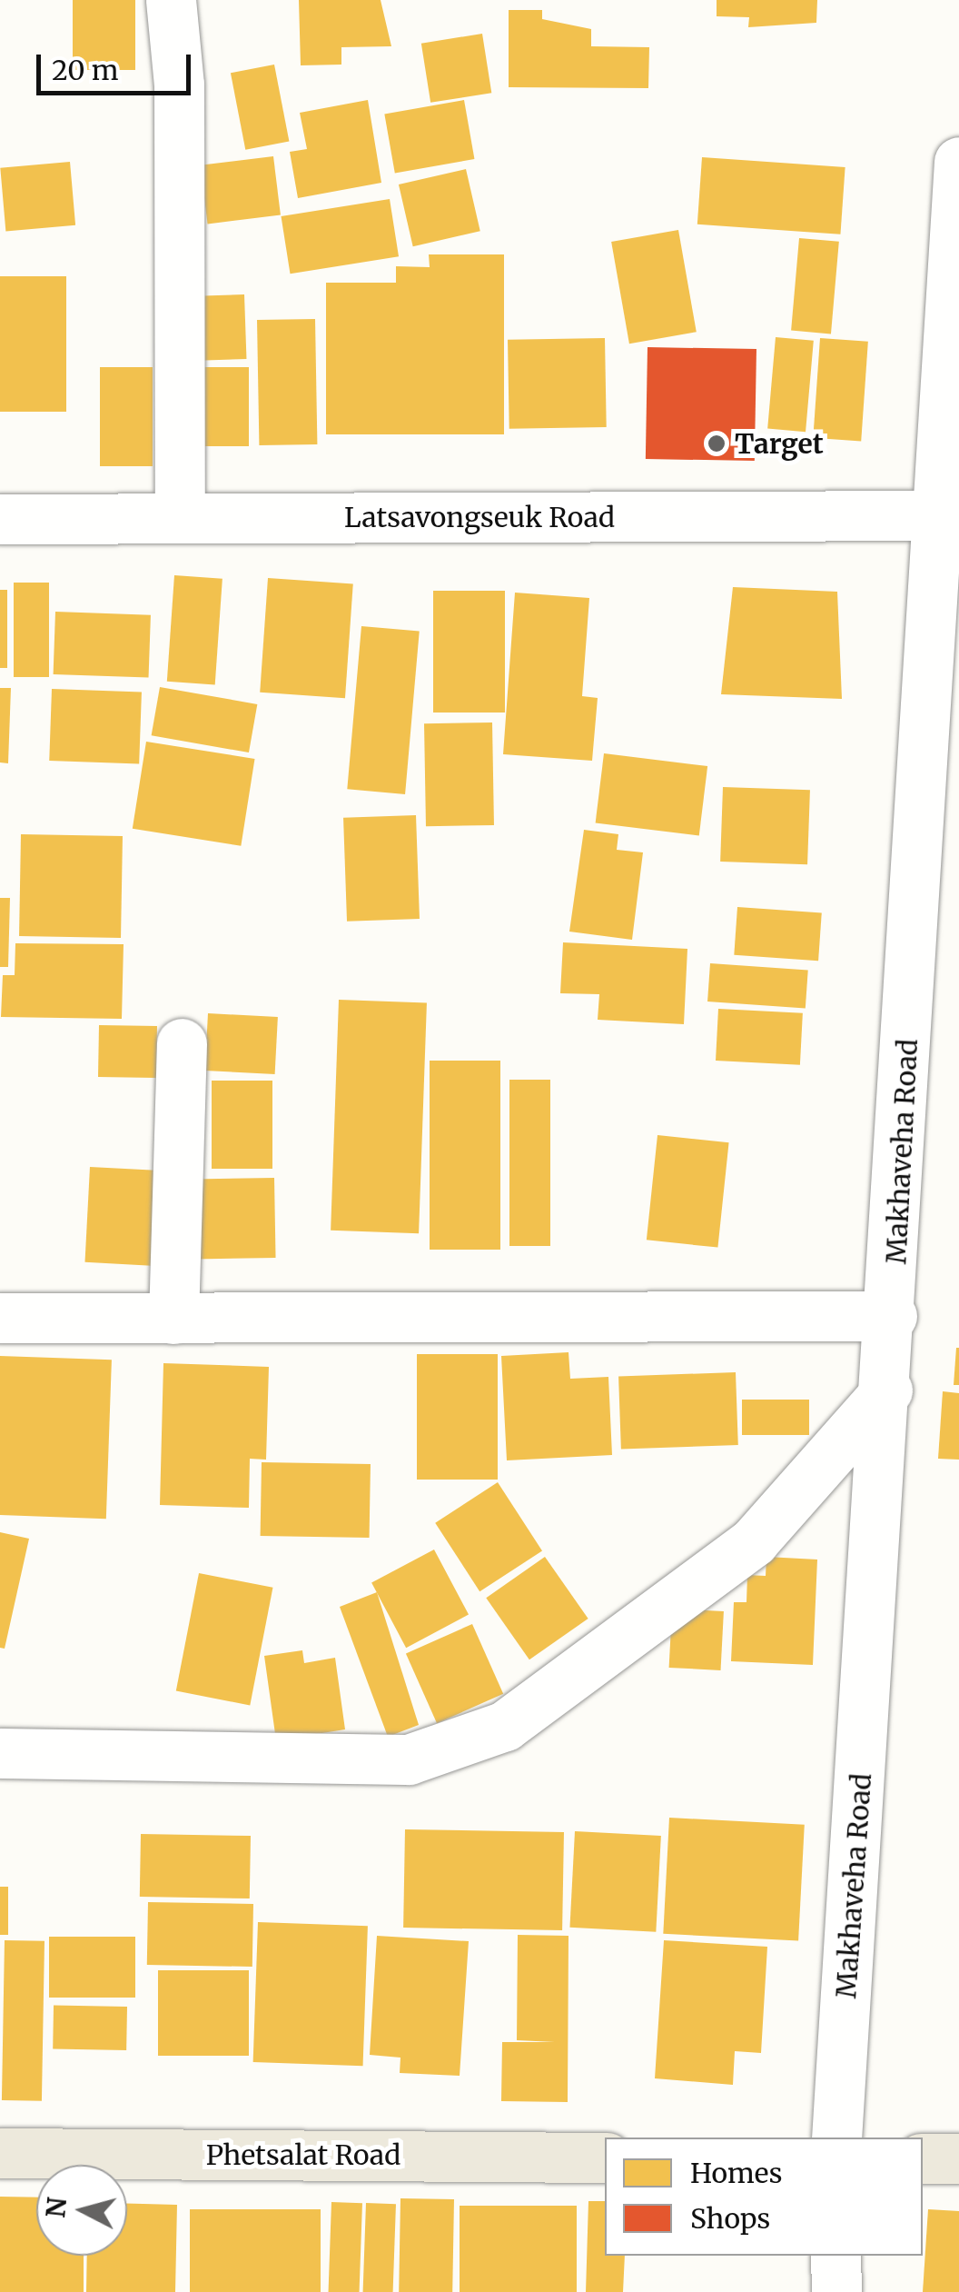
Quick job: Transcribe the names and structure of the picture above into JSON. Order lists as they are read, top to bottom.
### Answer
{
  "streets": {
    "main road": ["Phetsalat Road"],
    "street": ["Latsavongseuk Road", "Makhaveha Road"]
  },
  "crossings": [
    ["Latsavongseuk Road", "Makhaveha Road"]
  ],
  "places": ["Target"],
  "legend": ["Homes", "Shops"],
  "scale_bar": "20 m",
  "north": "left"
}
